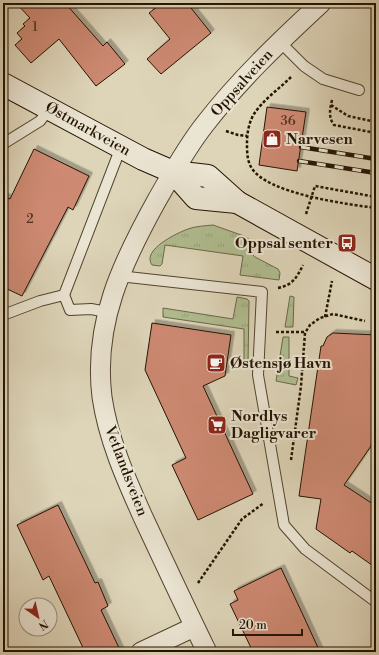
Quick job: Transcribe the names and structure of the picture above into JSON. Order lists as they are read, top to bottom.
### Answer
{
  "streets": {
    "street": ["Oppsalveien", "Østmarkveien", "Vetlandsveien"]
  },
  "crossings": [
    ["Oppsalveien", "Østmarkveien"],
    ["Oppsalveien", "Vetlandsveien"],
    ["Østmarkveien", "Vetlandsveien"]
  ],
  "places": {
    "shop": ["Narvesen"],
    "bus stop": ["Oppsal senter"],
    "cafe": ["Østensjø Havn"],
    "supermarket": ["Nordlys Dagligvarer"]
  },
  "house_numbers": ["1", "36", "2"],
  "scale_bar": "20 m",
  "north": "bottom right"
}
